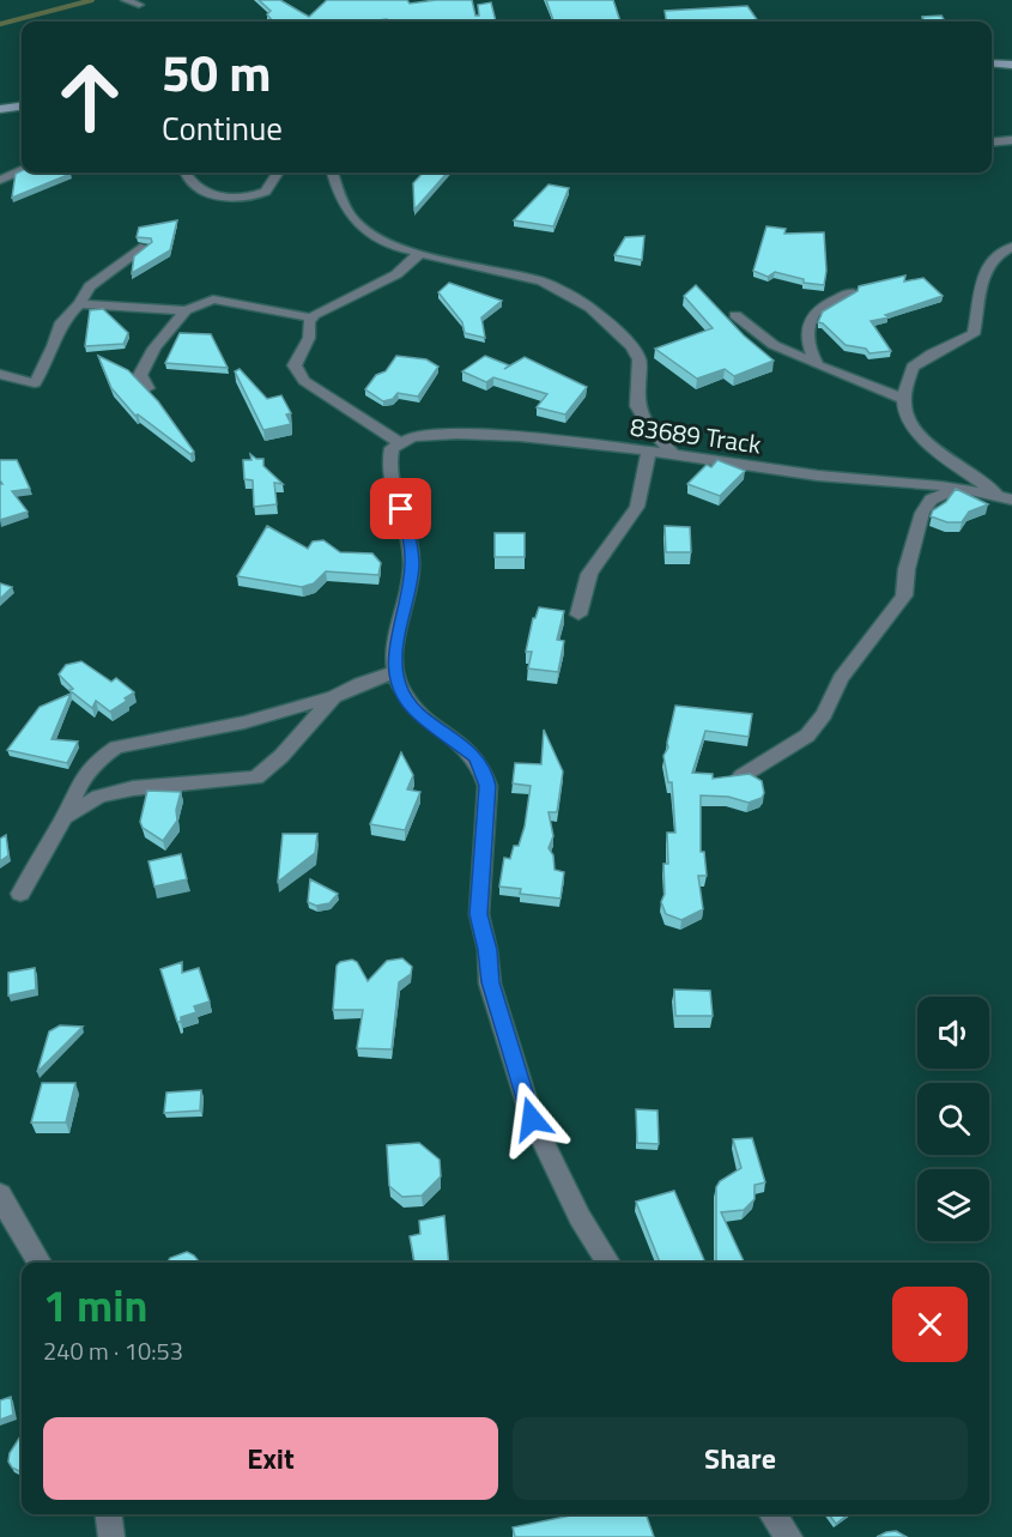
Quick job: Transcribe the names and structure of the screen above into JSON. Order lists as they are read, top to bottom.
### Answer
{
  "streets": {
    "street": ["83689 Track"]
  },
  "page": {
    "turn": ["50 m", "Continue"],
    "heading": ["1 min", "240 m · 10:53"],
    "buttons": ["Exit", "Share"]
  }
}
